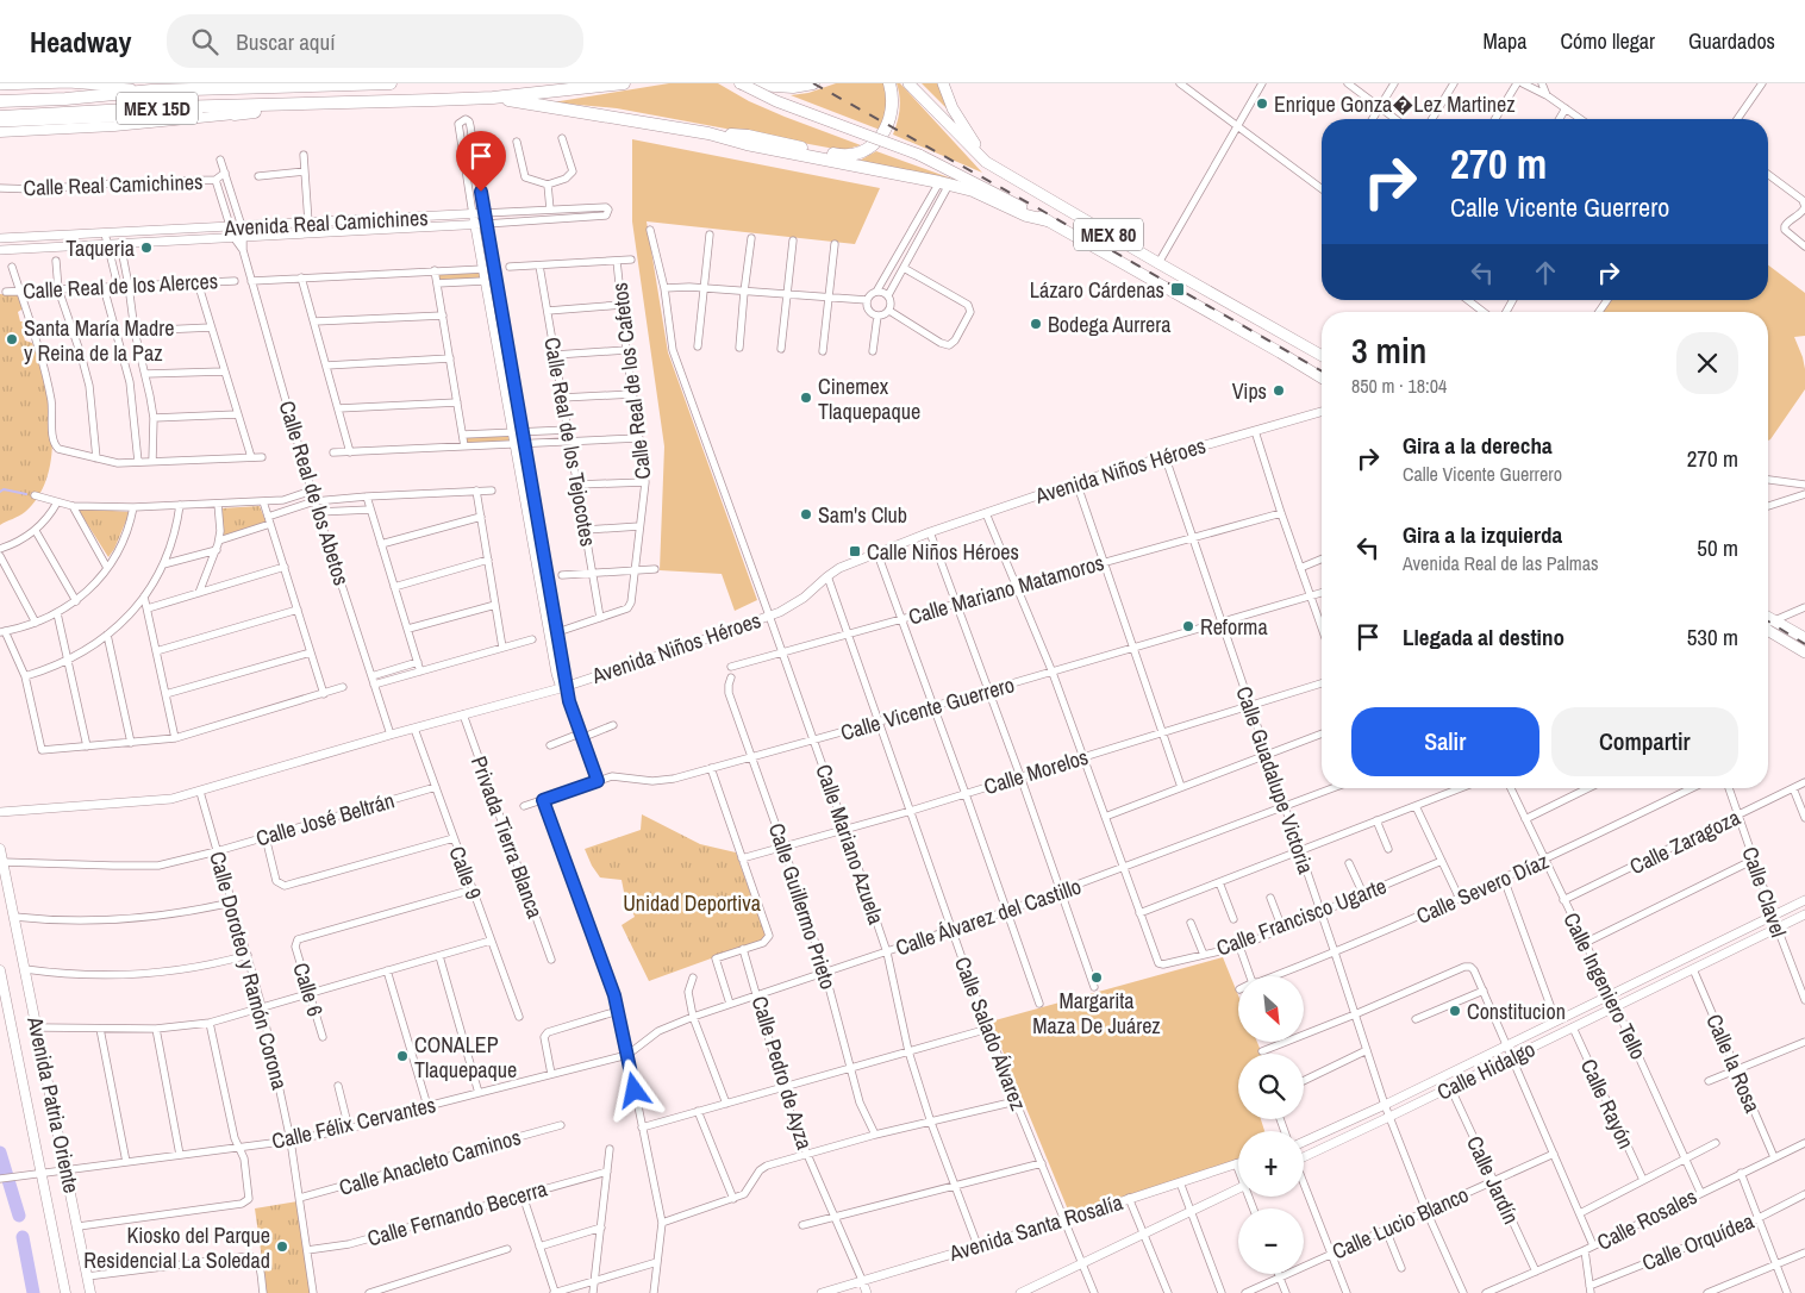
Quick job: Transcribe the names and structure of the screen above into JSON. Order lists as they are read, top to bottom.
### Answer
{
  "streets": {
    "highway": ["MEX 15D"],
    "main road": ["MEX 80", "Avenida Patria Oriente"],
    "street": [
      "Calle Real Camichines",
      "Avenida Real Camichines",
      "Calle Real de los Alerces",
      "Calle Real de los Cafetos",
      "Calle Real de los Tejocotes",
      "Avenida Niños Héroes",
      "Calle Real de los Abetos",
      "Calle Mariano Matamoros",
      "Calle Vicente Guerrero",
      "Calle Morelos",
      "Calle Guadalupe Victoria",
      "Calle José Beltrán",
      "Privada Tierra Blanca",
      "Calle Zaragoza",
      "Calle Mariano Azuela",
      "Calle 9",
      "Calle Severo Díaz",
      "Calle Clavel",
      "Calle Guillermo Prieto",
      "Calle Álvarez del Castillo",
      "Calle Francisco Ugarte",
      "Calle Doroteo y Ramón Corona",
      "Calle Ingeniero Tello",
      "Calle 6",
      "Calle Salado Álvarez",
      "Calle la Rosa",
      "Calle Hidalgo",
      "Calle Pedro de Ayza",
      "Calle Rayón",
      "Calle Félix Cervantes",
      "Calle Anacleto Caminos",
      "Calle Jardín",
      "Calle Fernando Becerra",
      "Calle Rosales",
      "Calle Lucio Blanco",
      "Avenida Santa Rosalía",
      "Calle Orquídea"
    ]
  },
  "crossings": [
    ["Calle Real Camichines", "Calle Real de los Abetos"],
    ["Avenida Real Camichines", "Calle Real de los Abetos"],
    ["Calle Real de los Cafetos", "Calle Real de los Tejocotes"],
    ["Avenida Niños Héroes", "Calle Real de los Abetos"],
    ["Avenida Niños Héroes", "Calle Guadalupe Victoria"],
    ["Avenida Niños Héroes", "Privada Tierra Blanca"],
    ["Avenida Niños Héroes", "Calle Mariano Azuela"],
    ["Avenida Niños Héroes", "Calle 9"],
    ["Avenida Niños Héroes", "Calle Doroteo y Ramón Corona"],
    ["Avenida Niños Héroes", "Calle Salado Álvarez"],
    ["Calle Mariano Matamoros", "Calle Guadalupe Victoria"],
    ["Calle Mariano Matamoros", "Calle Mariano Azuela"],
    ["Calle Mariano Matamoros", "Calle Salado Álvarez"],
    ["Calle Vicente Guerrero", "Calle Guadalupe Victoria"],
    ["Calle Vicente Guerrero", "Calle Mariano Azuela"],
    ["Calle Vicente Guerrero", "Calle Guillermo Prieto"],
    ["Calle Vicente Guerrero", "Calle Salado Álvarez"],
    ["Calle Morelos", "Calle Guadalupe Victoria"],
    ["Calle Morelos", "Calle Mariano Azuela"],
    ["Calle Morelos", "Calle Guillermo Prieto"],
    ["Calle Morelos", "Calle Salado Álvarez"],
    ["Calle Guadalupe Victoria", "Calle Severo Díaz"],
    ["Calle Guadalupe Victoria", "Calle Álvarez del Castillo"],
    ["Calle Guadalupe Victoria", "Calle Francisco Ugarte"],
    ["Calle Guadalupe Victoria", "Calle Hidalgo"],
    ["Calle Guadalupe Victoria", "Calle Lucio Blanco"],
    ["Calle José Beltrán", "Calle 9"],
    ["Calle José Beltrán", "Calle Doroteo y Ramón Corona"],
    ["Calle José Beltrán", "Avenida Patria Oriente"],
    ["Calle Zaragoza", "Calle Clavel"],
    ["Calle Zaragoza", "Calle Ingeniero Tello"],
    ["Calle Mariano Azuela", "Calle Álvarez del Castillo"],
    ["Calle Mariano Azuela", "Avenida Santa Rosalía"],
    ["Calle 9", "Calle 6"],
    ["Calle Severo Díaz", "Calle Ingeniero Tello"],
    ["Calle Clavel", "Calle Hidalgo"],
    ["Calle Guillermo Prieto", "Calle Álvarez del Castillo"],
    ["Calle Álvarez del Castillo", "Calle Salado Álvarez"],
    ["Calle Álvarez del Castillo", "Calle Pedro de Ayza"],
    ["Calle Álvarez del Castillo", "Calle Félix Cervantes"],
    ["Calle Doroteo y Ramón Corona", "Calle Félix Cervantes"],
    ["Calle Doroteo y Ramón Corona", "Calle Anacleto Caminos"],
    ["Calle Doroteo y Ramón Corona", "Calle Fernando Becerra"],
    ["Calle Ingeniero Tello", "Calle Hidalgo"],
    ["Calle Ingeniero Tello", "Calle Rosales"],
    ["Calle Salado Álvarez", "Avenida Santa Rosalía"],
    ["Calle la Rosa", "Calle Hidalgo"],
    ["Calle la Rosa", "Calle Rosales"],
    ["Calle Hidalgo", "Calle Rayón"],
    ["Calle Hidalgo", "Calle Jardín"],
    ["Calle Pedro de Ayza", "Avenida Santa Rosalía"],
    ["Avenida Patria Oriente", "Calle Félix Cervantes"],
    ["Calle Jardín", "Calle Rosales"],
    ["Calle Jardín", "Calle Lucio Blanco"]
  ],
  "parks": ["Unidad Deportiva"],
  "places": {
    "other": [
      "Enrique Gonza�Lez Martinez",
      "Taqueria",
      "Bodega Aurrera",
      "Santa María Madre y Reina de la Paz",
      "Vips",
      "Cinemex Tlaquepaque",
      "Sam's Club",
      "Reforma",
      "Margarita Maza De Juárez",
      "Constitucion",
      "CONALEP Tlaquepaque",
      "Kiosko del Parque Residencial La Soledad"
    ],
    "transit": ["Lázaro Cárdenas", "Calle Niños Héroes"]
  },
  "north": "bottom right",
  "page": {
    "header": "Headway",
    "search": "Buscar aquí",
    "nav": ["Mapa", "Cómo llegar", "Guardados"],
    "turn": ["270 m", "Calle Vicente Guerrero"],
    "heading": ["3 min", "850 m · 18:04"],
    "list": [
      {
        "name": "Gira a la derecha",
        "note": "Calle Vicente Guerrero",
        "value": "270 m"
      },
      {
        "name": "Gira a la izquierda",
        "note": "Avenida Real de las Palmas",
        "value": "50 m"
      },
      {
        "name": "Llegada al destino",
        "value": "530 m"
      }
    ],
    "buttons": ["Salir", "Compartir"],
    "map_buttons": ["+", "−"]
  }
}
